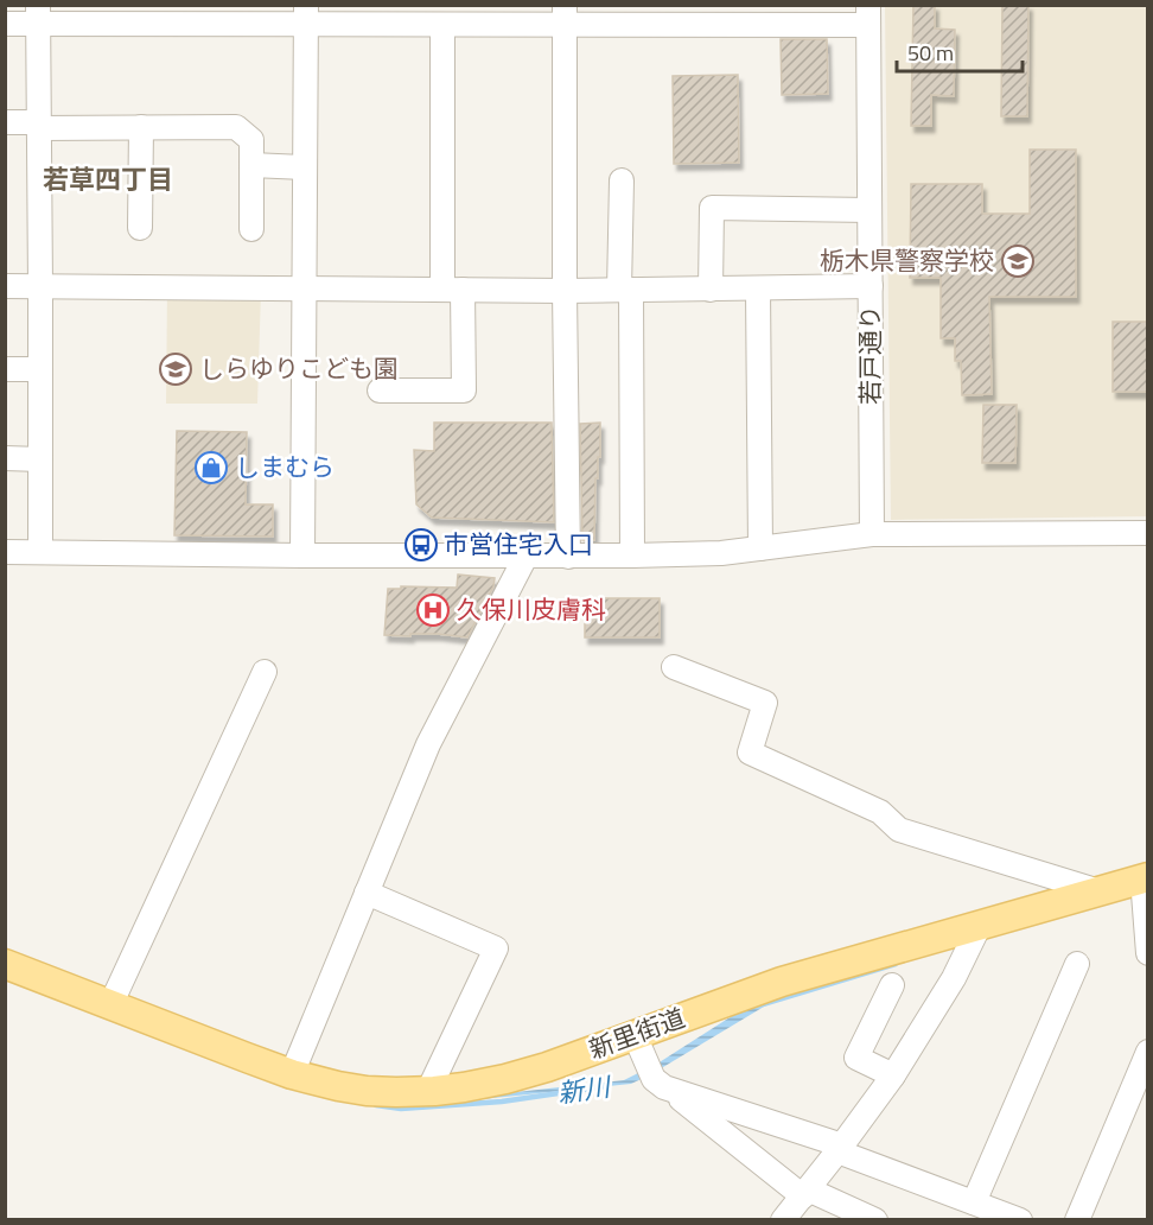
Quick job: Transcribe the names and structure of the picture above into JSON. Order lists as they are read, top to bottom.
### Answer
{
  "streets": {
    "main road": ["新里街道"],
    "street": ["若戸通り"]
  },
  "districts": ["若草四丁目"],
  "water": ["新川"],
  "places": {
    "school or university": ["栃木県警察学校", "しらゆりこども園"],
    "shop": ["しまむら"],
    "bus stop": ["市営住宅入口"],
    "hospital": ["久保川皮膚科"]
  },
  "scale_bar": "50 m"
}
